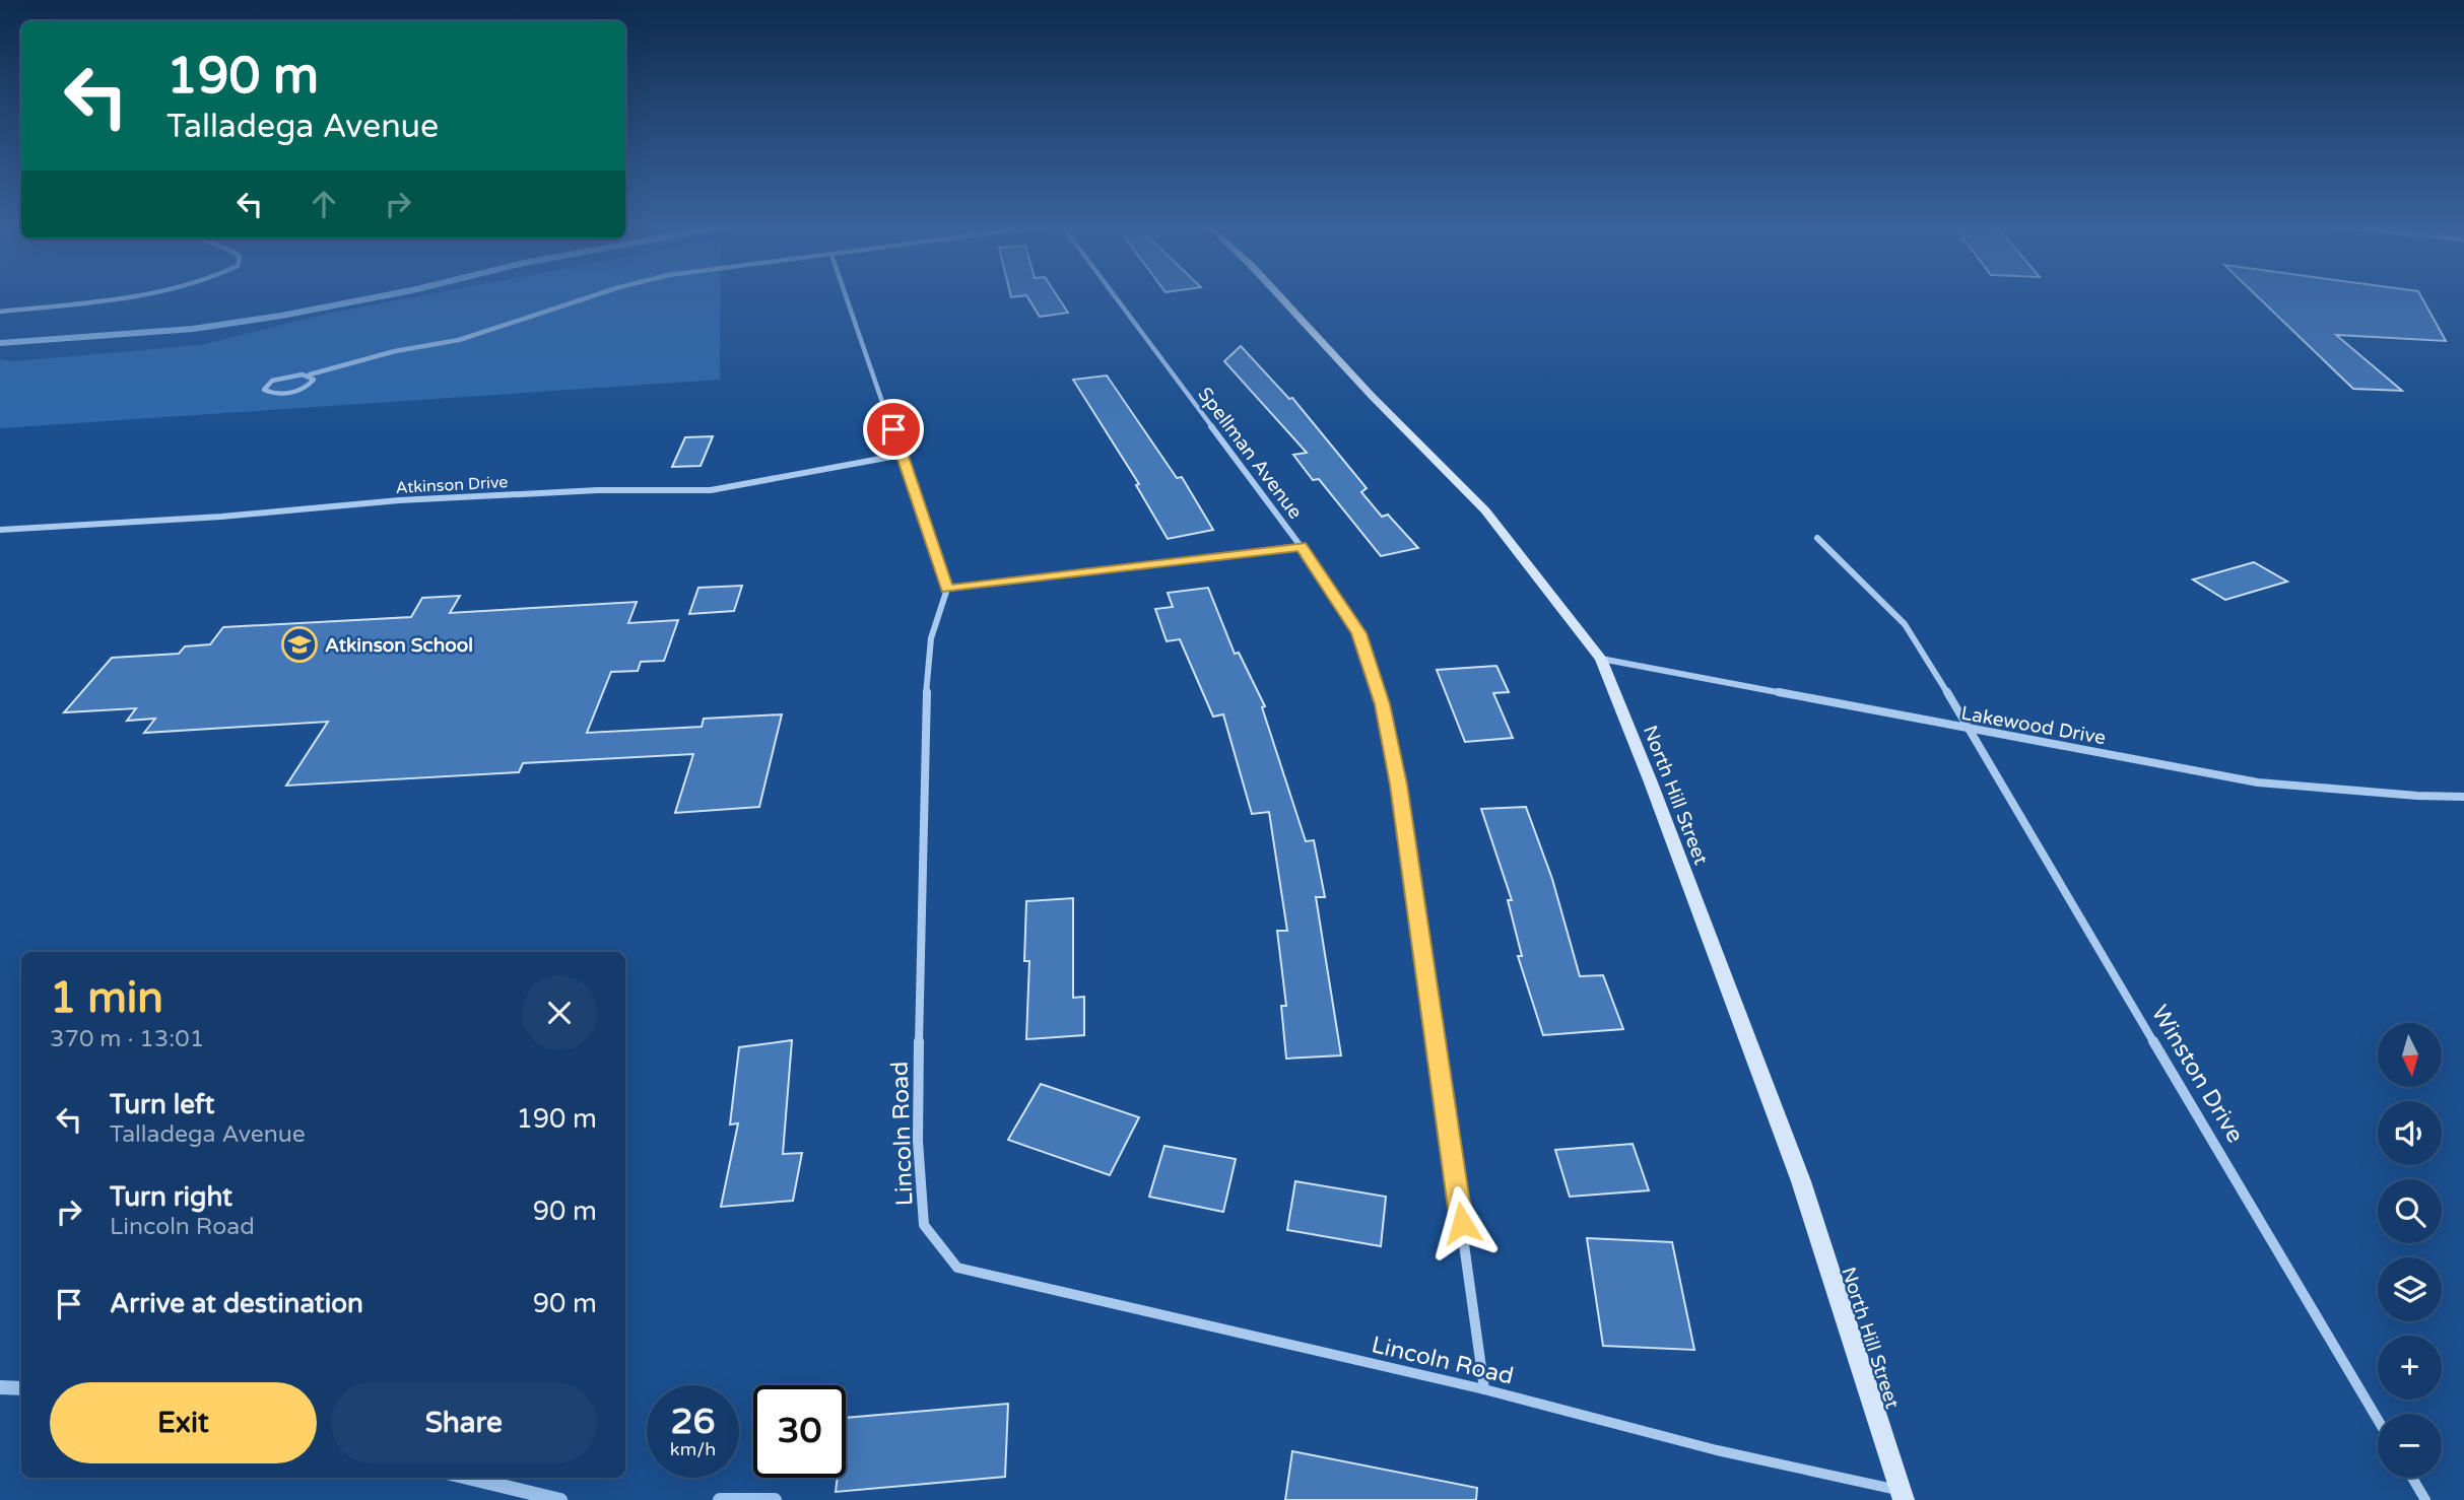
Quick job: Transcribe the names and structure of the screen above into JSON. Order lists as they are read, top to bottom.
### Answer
{
  "streets": {
    "street": [
      "Spellman Avenue",
      "Atkinson Drive",
      "Lakewood Drive",
      "North Hill Street",
      "Winston Drive",
      "Lincoln Road"
    ]
  },
  "crossings": [
    ["Spellman Avenue", "Lincoln Road"],
    ["Lakewood Drive", "North Hill Street"],
    ["Lakewood Drive", "Winston Drive"],
    ["North Hill Street", "Lincoln Road"]
  ],
  "places": {
    "school or university": ["Atkinson School"]
  },
  "north": "bottom",
  "page": {
    "turn": ["190 m", "Talladega Avenue"],
    "heading": ["1 min", "370 m · 13:01"],
    "map_buttons": ["+", "−"],
    "list": [
      {
        "name": "Turn left",
        "note": "Talladega Avenue",
        "value": "190 m"
      },
      {
        "name": "Turn right",
        "note": "Lincoln Road",
        "value": "90 m"
      },
      {
        "name": "Arrive at destination",
        "value": "90 m"
      }
    ],
    "buttons": ["Exit", "Share"],
    "speed": "26 km/h",
    "limit": "30"
  }
}
